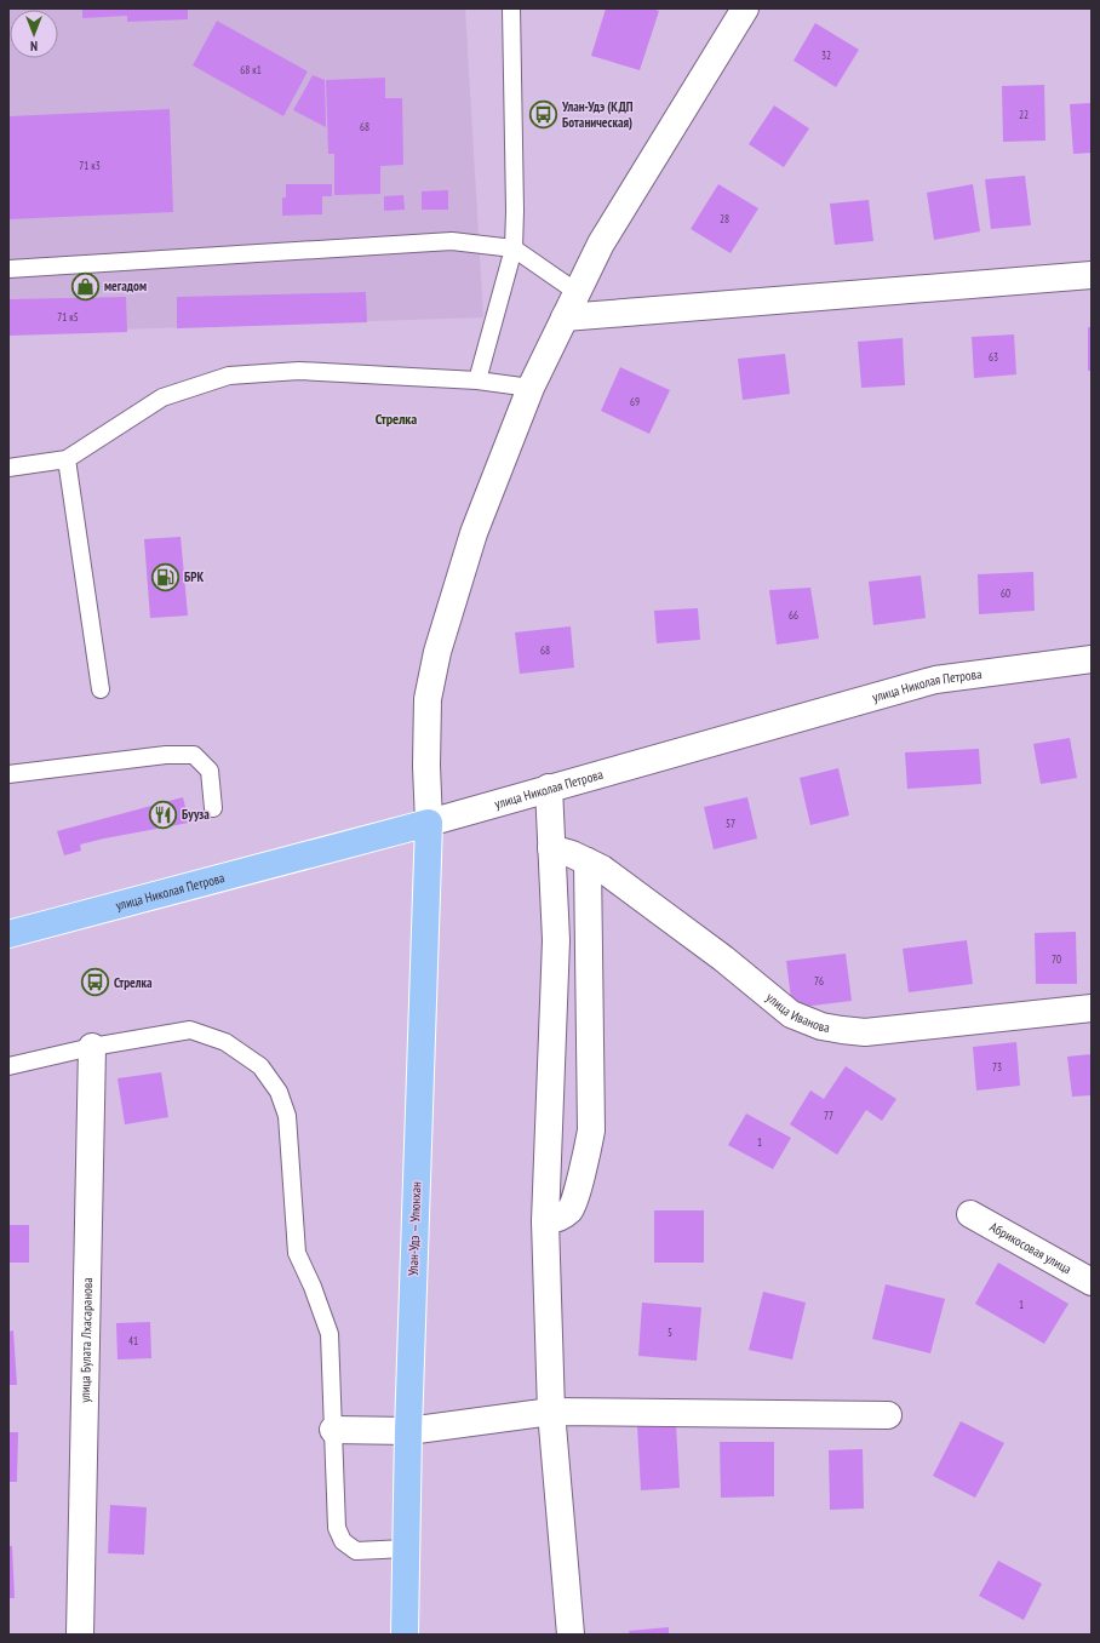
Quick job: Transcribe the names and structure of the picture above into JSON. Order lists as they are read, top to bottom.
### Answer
{
  "streets": {
    "main road": ["улица Николая Петрова", "Улан-Удэ — Улюнхан"],
    "street": ["улица Иванова", "Абрикосовая улица", "улица Булата Лхасаранова"]
  },
  "crossings": [
    ["улица Николая Петрова", "Улан-Удэ — Улюнхан"]
  ],
  "districts": ["Стрелка"],
  "places": {
    "bus stop": ["Улан-Удэ (КДП Ботаническая)", "Стрелка"],
    "shop": ["мегадом"],
    "fuel station": ["БРК"],
    "restaurant": ["Бууза"]
  },
  "house_numbers": [
    "32",
    "68 к1",
    "22",
    "68",
    "71 к3",
    "28",
    "71 к5",
    "63",
    "69",
    "60",
    "66",
    "68",
    "57",
    "70",
    "76",
    "73",
    "77",
    "1",
    "1",
    "5",
    "41"
  ],
  "north": "bottom"
}
